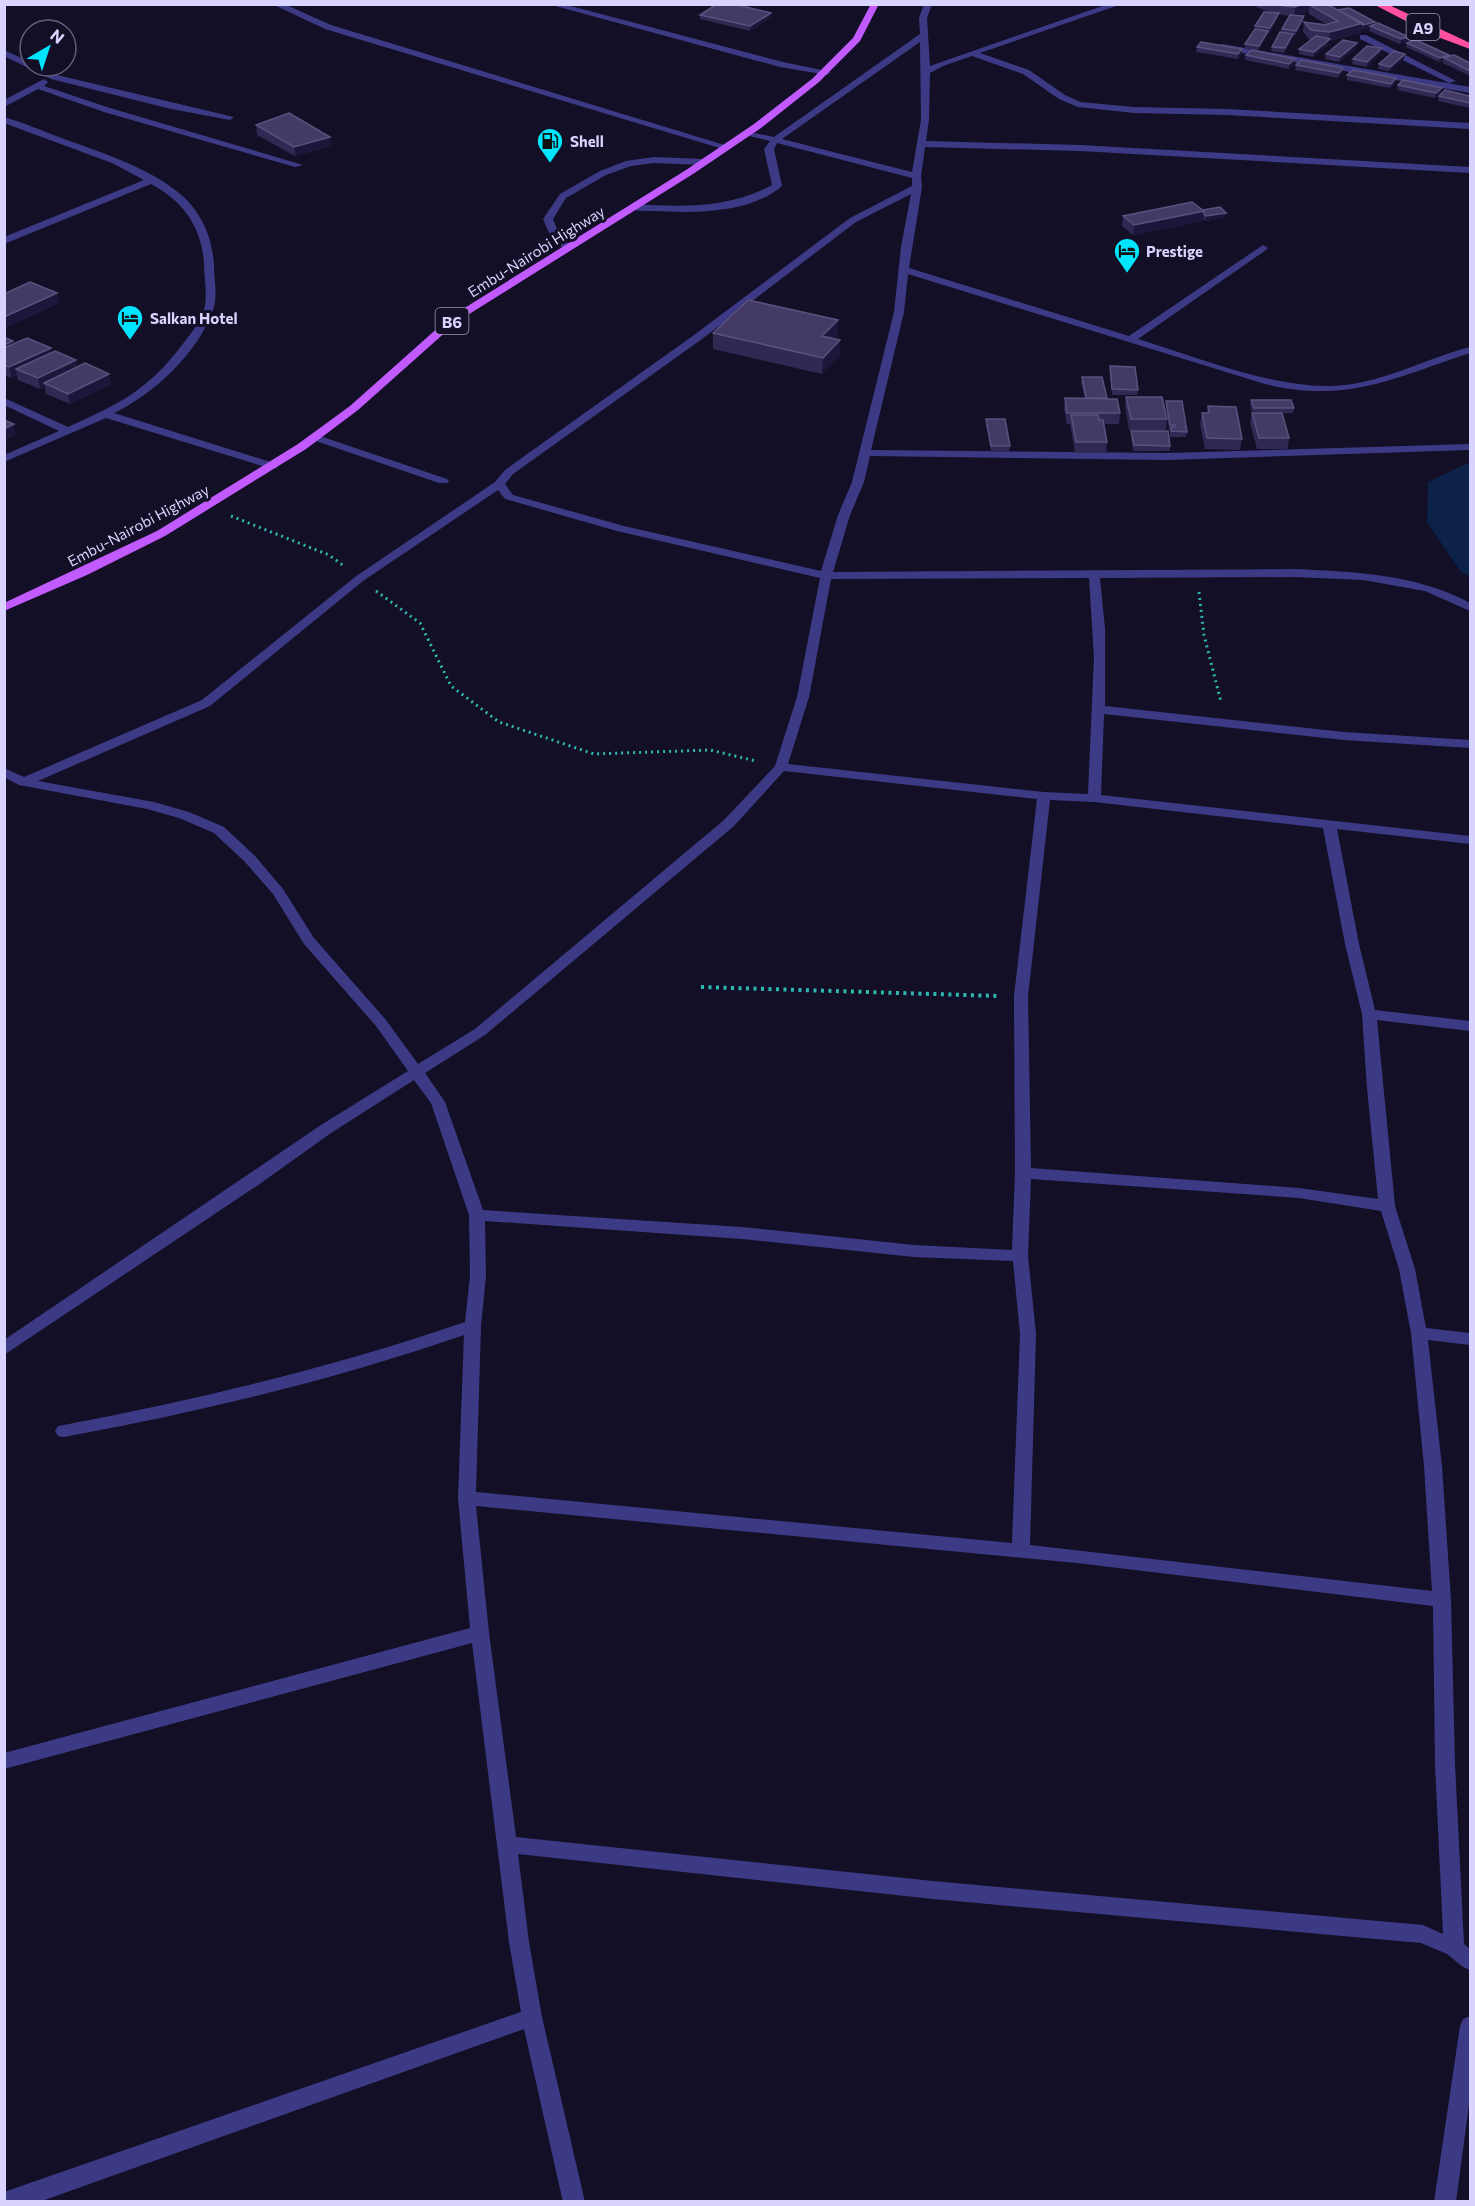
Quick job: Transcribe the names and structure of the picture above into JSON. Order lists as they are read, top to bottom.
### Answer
{
  "streets": {
    "highway": ["A9"],
    "main road": ["Embu-Nairobi Highway", "B6"]
  },
  "places": {
    "fuel station": ["Shell"],
    "hotel": ["Prestige", "Salkan Hotel"]
  },
  "north": "top right"
}
